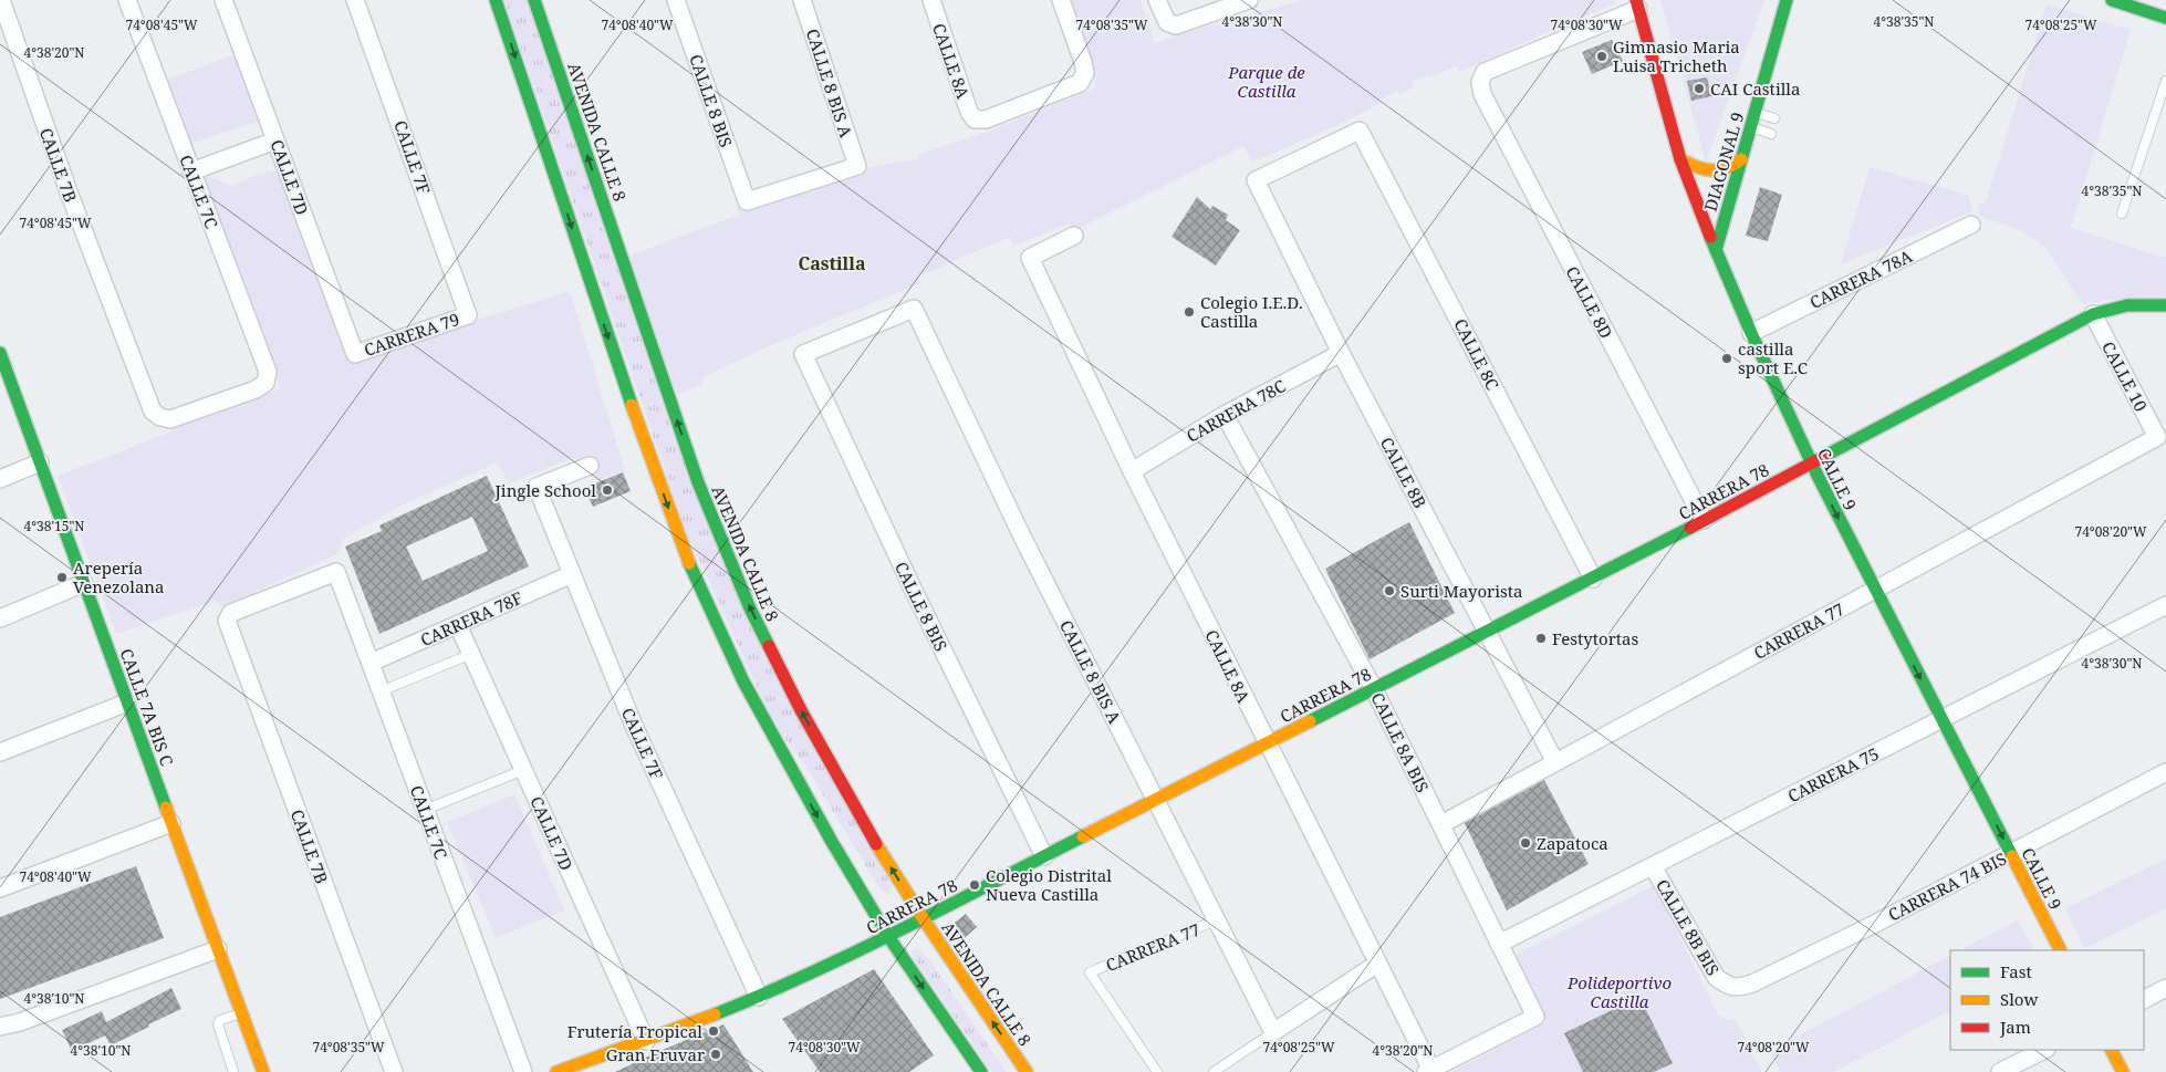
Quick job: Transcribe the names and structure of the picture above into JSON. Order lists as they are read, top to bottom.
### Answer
{
  "streets": {
    "street": [
      "CALLE 8A",
      "CALLE 8 BIS A",
      "CALLE 8 BIS",
      "AVENIDA CALLE 8",
      "CALLE 7F",
      "DIAGONAL 9",
      "CALLE 7B",
      "CALLE 7D",
      "CALLE 7C",
      "CARRERA 78A",
      "CALLE 8D",
      "CARRERA 79",
      "CALLE 8C",
      "CALLE 10",
      "CARRERA 78C",
      "CALLE 8B",
      "CALLE 9",
      "CARRERA 78",
      "CARRERA 78F",
      "CARRERA 77",
      "CALLE 7A BIS C",
      "CALLE 8A BIS",
      "CARRERA 75",
      "CARRERA 74 BIS",
      "CALLE 8B BIS"
    ]
  },
  "crossings": [
    ["CALLE 8A", "CARRERA 78C"],
    ["CALLE 8A", "CARRERA 78"],
    ["CALLE 8A", "CALLE 8A BIS"],
    ["CALLE 8 BIS A", "CALLE 8 BIS"],
    ["CALLE 8 BIS A", "CARRERA 78"],
    ["CALLE 8 BIS A", "CARRERA 77"],
    ["CALLE 8 BIS", "CARRERA 78"],
    ["AVENIDA CALLE 8", "CARRERA 78"],
    ["CALLE 7F", "CARRERA 79"],
    ["CALLE 7F", "CARRERA 78"],
    ["CALLE 7F", "CARRERA 78F"],
    ["DIAGONAL 9", "CALLE 9"],
    ["CALLE 7B", "CALLE 7C"],
    ["CALLE 7D", "CARRERA 79"],
    ["CALLE 7D", "CARRERA 78"],
    ["CALLE 7D", "CARRERA 78F"],
    ["CALLE 7C", "CARRERA 78F"],
    ["CARRERA 78A", "CALLE 9"],
    ["CALLE 8D", "CALLE 9"],
    ["CALLE 8D", "CARRERA 78"],
    ["CALLE 8C", "CALLE 8B"],
    ["CALLE 8C", "CARRERA 78"],
    ["CALLE 10", "CARRERA 78"],
    ["CALLE 10", "CARRERA 77"],
    ["CARRERA 78C", "CALLE 8B"],
    ["CARRERA 78C", "CALLE 8A BIS"],
    ["CALLE 8B", "CARRERA 78"],
    ["CALLE 8B", "CARRERA 77"],
    ["CALLE 9", "CARRERA 78"],
    ["CALLE 9", "CARRERA 77"],
    ["CALLE 9", "CARRERA 75"],
    ["CALLE 9", "CARRERA 74 BIS"],
    ["CARRERA 78", "CALLE 8A BIS"],
    ["CARRERA 77", "CALLE 8A BIS"],
    ["CALLE 8A BIS", "CARRERA 75"],
    ["CARRERA 75", "CALLE 8B BIS"],
    ["CARRERA 74 BIS", "CALLE 8B BIS"]
  ],
  "one_way": ["CALLE 9"],
  "districts": ["Castilla"],
  "parks": ["Parque de Castilla", "Polideportivo Castilla"],
  "places": [
    "Gimnasio Maria Luisa Tricheth",
    "CAI Castilla",
    "Colegio I.E.D. Castilla",
    "castilla sport E.C",
    "Jingle School",
    "Arepería Venezolana",
    "Surti Mayorista",
    "Festytortas",
    "Zapatoca",
    "Colegio Distrital Nueva Castilla",
    "Frutería Tropical",
    "Gran Fruvar"
  ],
  "legend": ["Fast", "Slow", "Jam"],
  "coordinates": [
    "4°38'35\"N",
    "4°38'30\"N",
    "74°08'45\"W",
    "74°08'40\"W",
    "74°08'35\"W",
    "74°08'30\"W",
    "74°08'25\"W",
    "4°38'20\"N",
    "4°38'15\"N",
    "74°08'20\"W",
    "4°38'10\"N"
  ]
}
